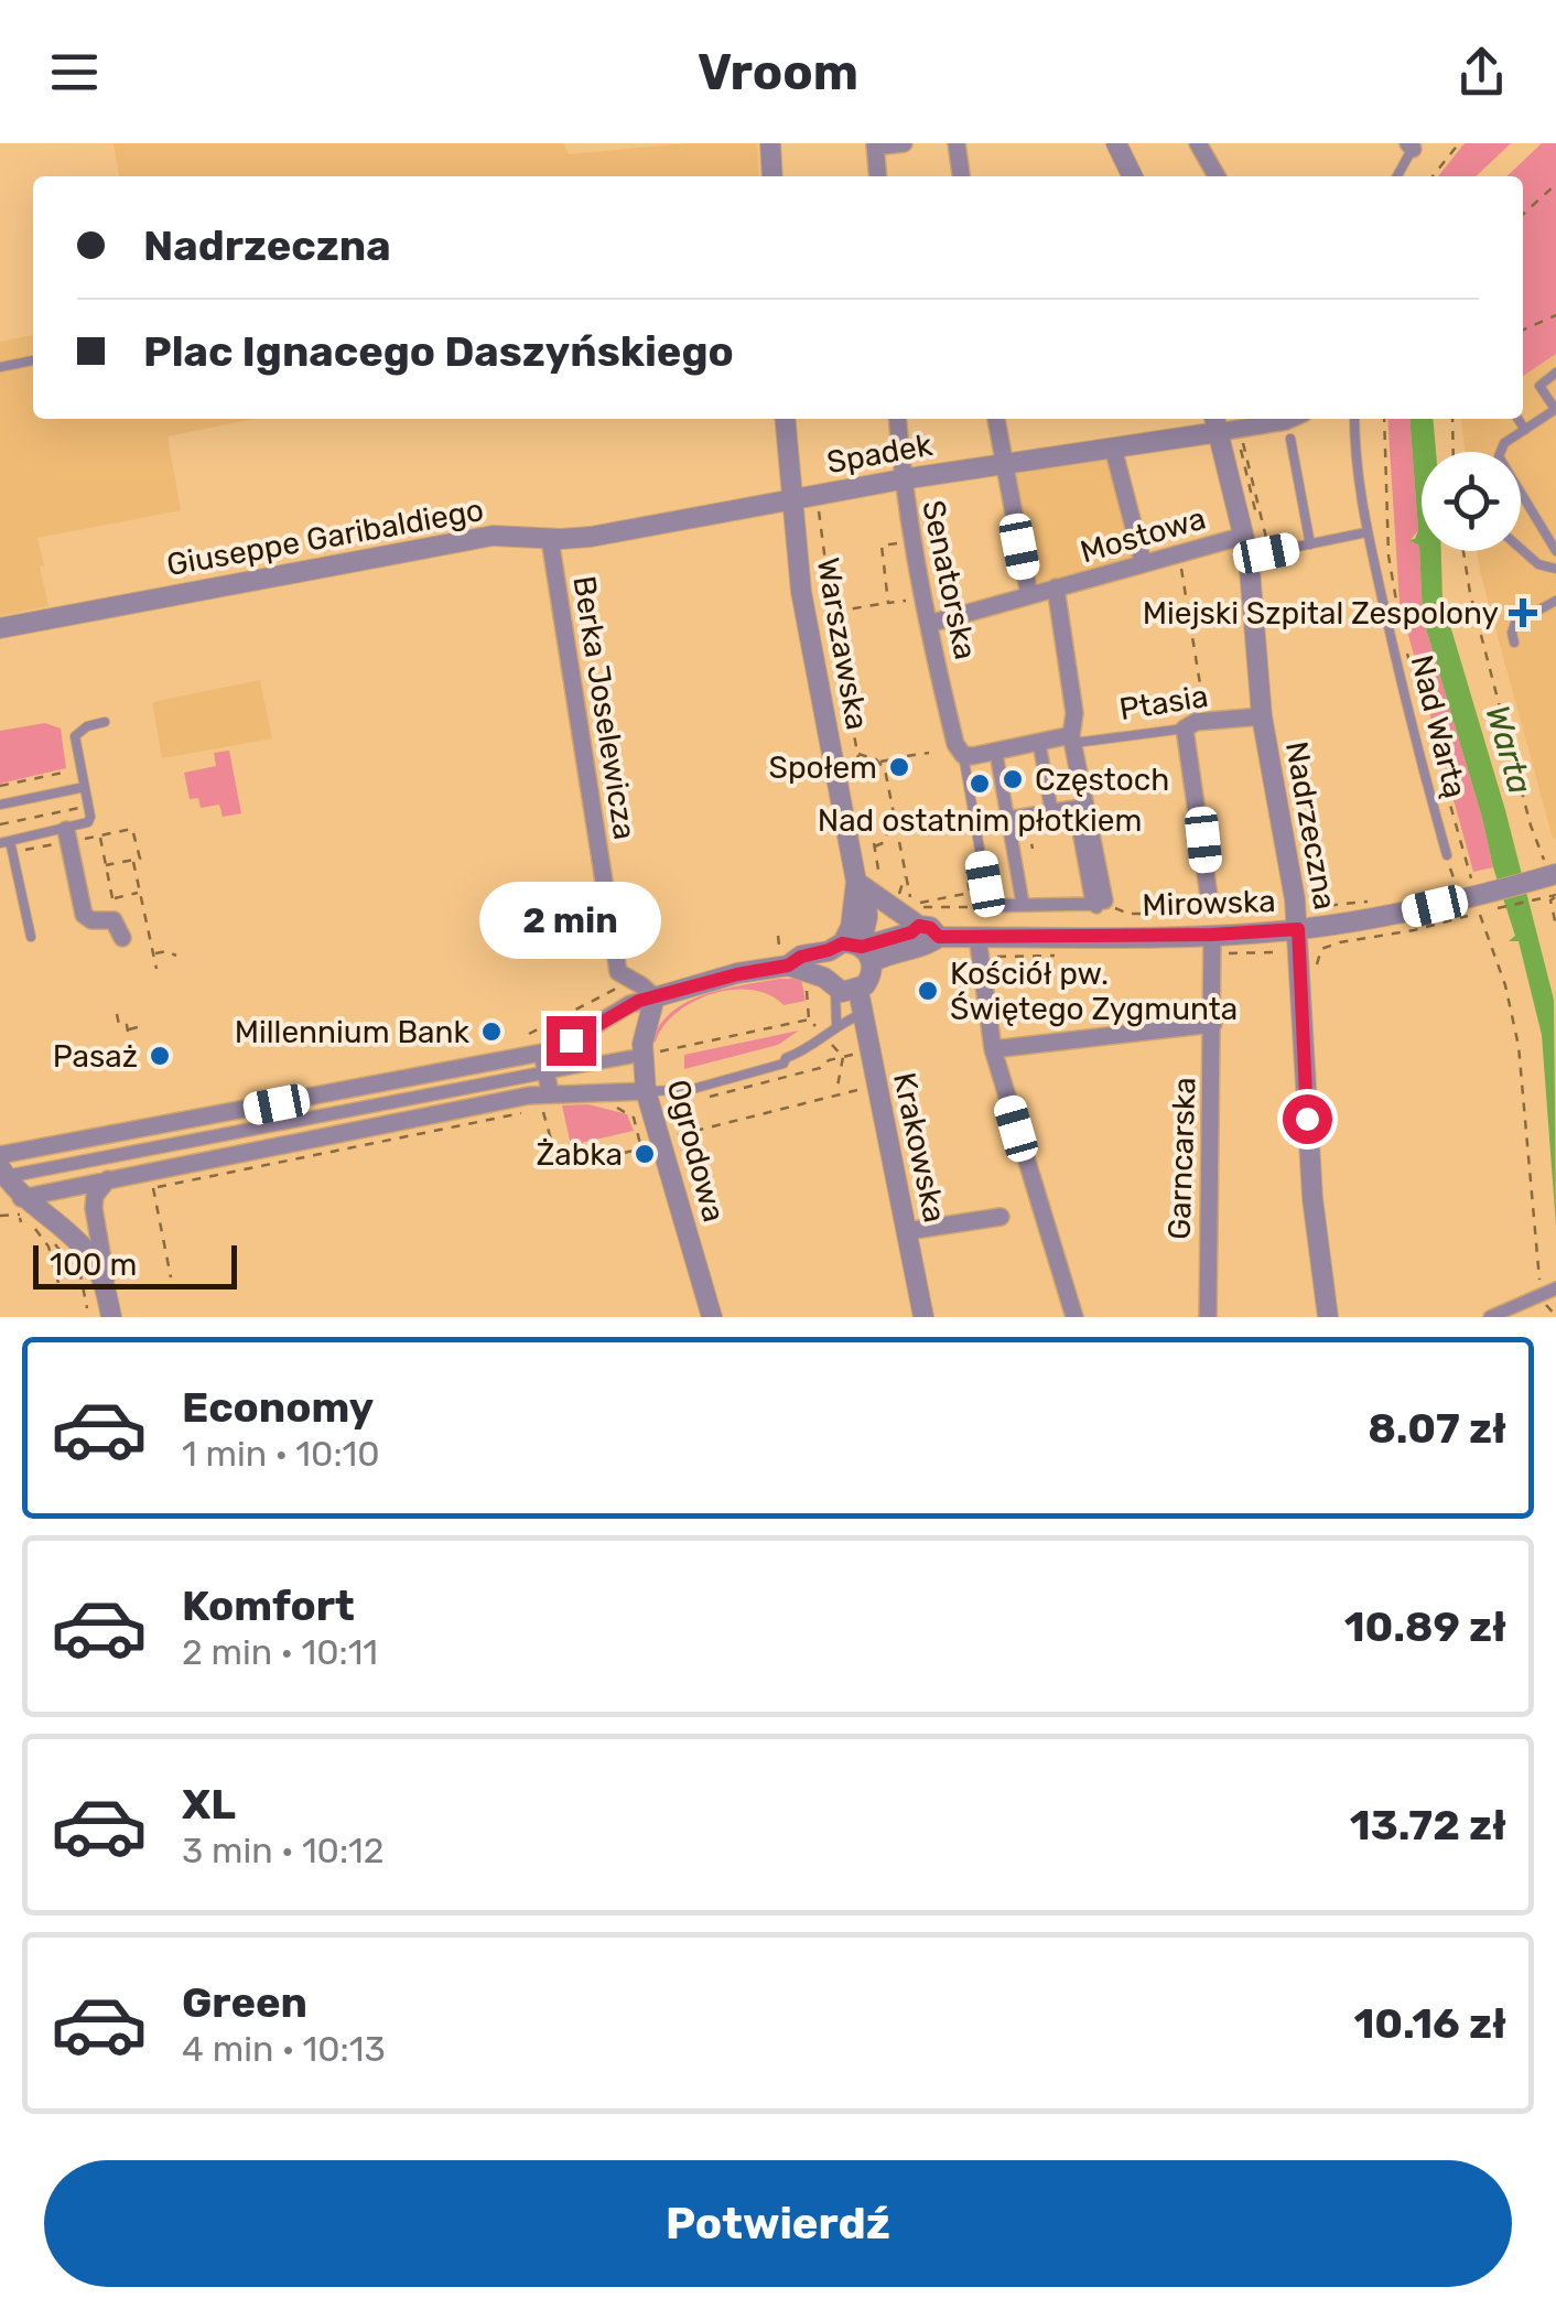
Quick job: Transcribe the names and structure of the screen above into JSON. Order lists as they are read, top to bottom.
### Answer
{
  "streets": {
    "street": [
      "Spadek",
      "Mostowa",
      "Giuseppe Garibaldiego",
      "Senatorska",
      "Warszawska",
      "Ptasia",
      "Berka Joselewicza",
      "Nadrzeczna",
      "Mirowska",
      "Krakowska",
      "Ogrodowa",
      "Garncarska"
    ],
    "lane": ["Nad Wartą"]
  },
  "crossings": [
    ["Spadek", "Giuseppe Garibaldiego"],
    ["Spadek", "Senatorska"],
    ["Spadek", "Warszawska"],
    ["Spadek", "Nadrzeczna"],
    ["Mostowa", "Senatorska"],
    ["Mostowa", "Nadrzeczna"],
    ["Giuseppe Garibaldiego", "Warszawska"],
    ["Giuseppe Garibaldiego", "Berka Joselewicza"],
    ["Warszawska", "Mirowska"],
    ["Ptasia", "Nadrzeczna"],
    ["Berka Joselewicza", "Ogrodowa"],
    ["Nadrzeczna", "Mirowska"],
    ["Mirowska", "Garncarska"]
  ],
  "water": ["Warta"],
  "places": {
    "health": ["Miejski Szpital Zespolony"],
    "other": [
      "Społem",
      "Częstoch",
      "Nad ostatnim płotkiem",
      "Kościół pw. Świętego Zygmunta",
      "Millennium Bank",
      "Pasaż",
      "Żabka"
    ]
  },
  "scale_bar": "100 m",
  "page": {
    "header": "Vroom",
    "banner": ["Nadrzeczna", "Plac Ignacego Daszyńskiego"],
    "bubble": "2 min",
    "scale": "100 m",
    "list": [
      {
        "name": "Economy",
        "note": "1 min · 10:10",
        "value": "8.07 zł"
      },
      {
        "name": "Komfort",
        "note": "2 min · 10:11",
        "value": "10.89 zł"
      },
      {
        "name": "XL",
        "note": "3 min · 10:12",
        "value": "13.72 zł"
      },
      {
        "name": "Green",
        "note": "4 min · 10:13",
        "value": "10.16 zł"
      }
    ],
    "buttons": "Potwierdź"
  }
}
